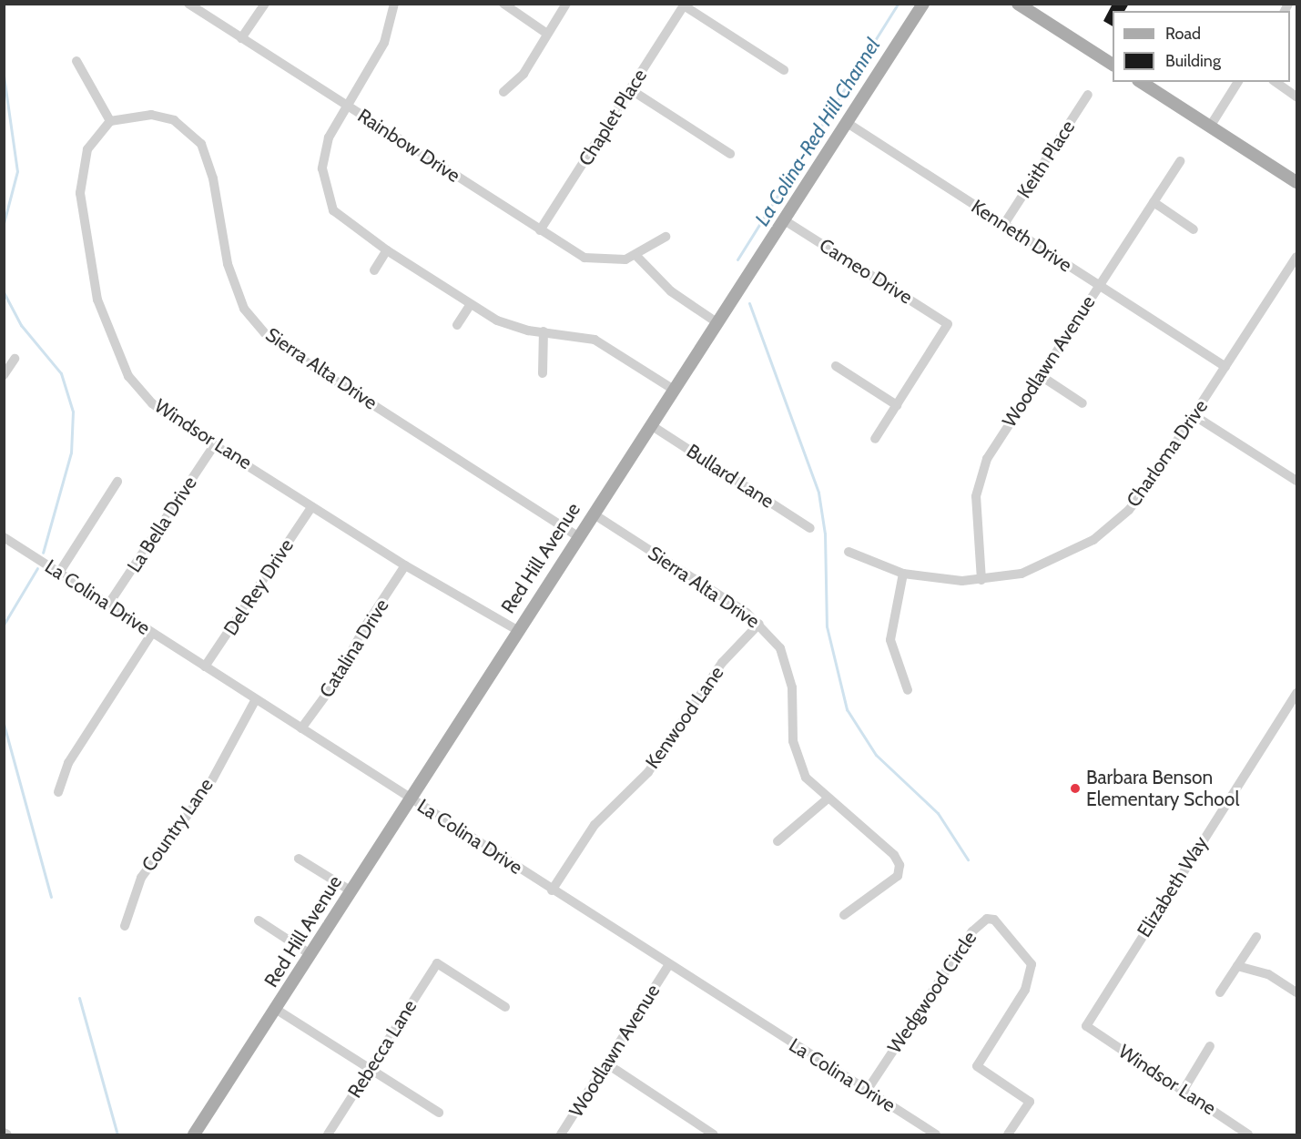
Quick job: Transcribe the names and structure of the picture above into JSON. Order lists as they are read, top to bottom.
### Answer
{
  "streets": {
    "main road": ["Red Hill Avenue"],
    "street": [
      "Chaplet Place",
      "Rainbow Drive",
      "Keith Place",
      "Kenneth Drive",
      "Cameo Drive",
      "Woodlawn Avenue",
      "Sierra Alta Drive",
      "Windsor Lane",
      "Charloma Drive",
      "Bullard Lane",
      "La Bella Drive",
      "Del Rey Drive",
      "La Colina Drive",
      "Catalina Drive",
      "Kenwood Lane",
      "Country Lane",
      "Elizabeth Way",
      "Wedgwood Circle",
      "Rebecca Lane"
    ]
  },
  "crossings": [
    ["Chaplet Place", "Rainbow Drive"],
    ["Keith Place", "Kenneth Drive"],
    ["Kenneth Drive", "Woodlawn Avenue"],
    ["Kenneth Drive", "Charloma Drive"],
    ["Kenneth Drive", "Red Hill Avenue"],
    ["Cameo Drive", "Red Hill Avenue"],
    ["Woodlawn Avenue", "Charloma Drive"],
    ["Woodlawn Avenue", "La Colina Drive"],
    ["Sierra Alta Drive", "Windsor Lane"],
    ["Sierra Alta Drive", "Red Hill Avenue"],
    ["Sierra Alta Drive", "Kenwood Lane"],
    ["Windsor Lane", "La Bella Drive"],
    ["Windsor Lane", "Red Hill Avenue"],
    ["Windsor Lane", "Del Rey Drive"],
    ["Windsor Lane", "Catalina Drive"],
    ["Windsor Lane", "Elizabeth Way"],
    ["Bullard Lane", "Red Hill Avenue"],
    ["La Bella Drive", "La Colina Drive"],
    ["Red Hill Avenue", "La Colina Drive"],
    ["Del Rey Drive", "La Colina Drive"],
    ["La Colina Drive", "Catalina Drive"],
    ["La Colina Drive", "Kenwood Lane"],
    ["La Colina Drive", "Country Lane"],
    ["La Colina Drive", "Wedgwood Circle"]
  ],
  "water": ["La Colina-Red Hill Channel"],
  "places": ["Barbara Benson Elementary School"],
  "legend": ["Road", "Building"]
}
